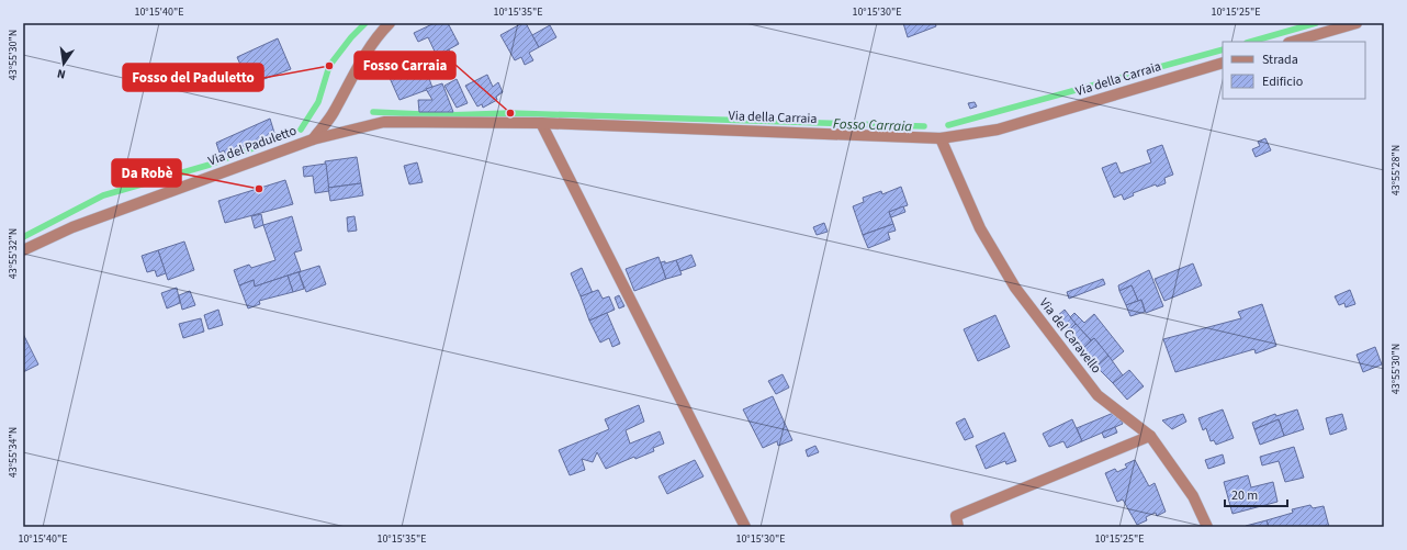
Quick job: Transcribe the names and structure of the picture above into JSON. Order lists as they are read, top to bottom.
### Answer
{
  "streets": {
    "street": ["Via della Carraia", "Via del Paduletto", "Via del Caravello"]
  },
  "crossings": [
    ["Via della Carraia", "Via del Paduletto"],
    ["Via della Carraia", "Via del Caravello"]
  ],
  "water": ["Fosso Carraia"],
  "places": ["Fosso del Paduletto", "Fosso Carraia", "Da Robè"],
  "legend": ["Strada", "Edificio"],
  "scale_bar": "20 m",
  "north": "bottom",
  "coordinates": [
    "10°15'40\"E",
    "10°15'35\"E",
    "10°15'30\"E",
    "10°15'25\"E",
    "43°55'30\"N",
    "43°55'28\"N",
    "43°55'32\"N",
    "43°55'34\"N"
  ]
}
